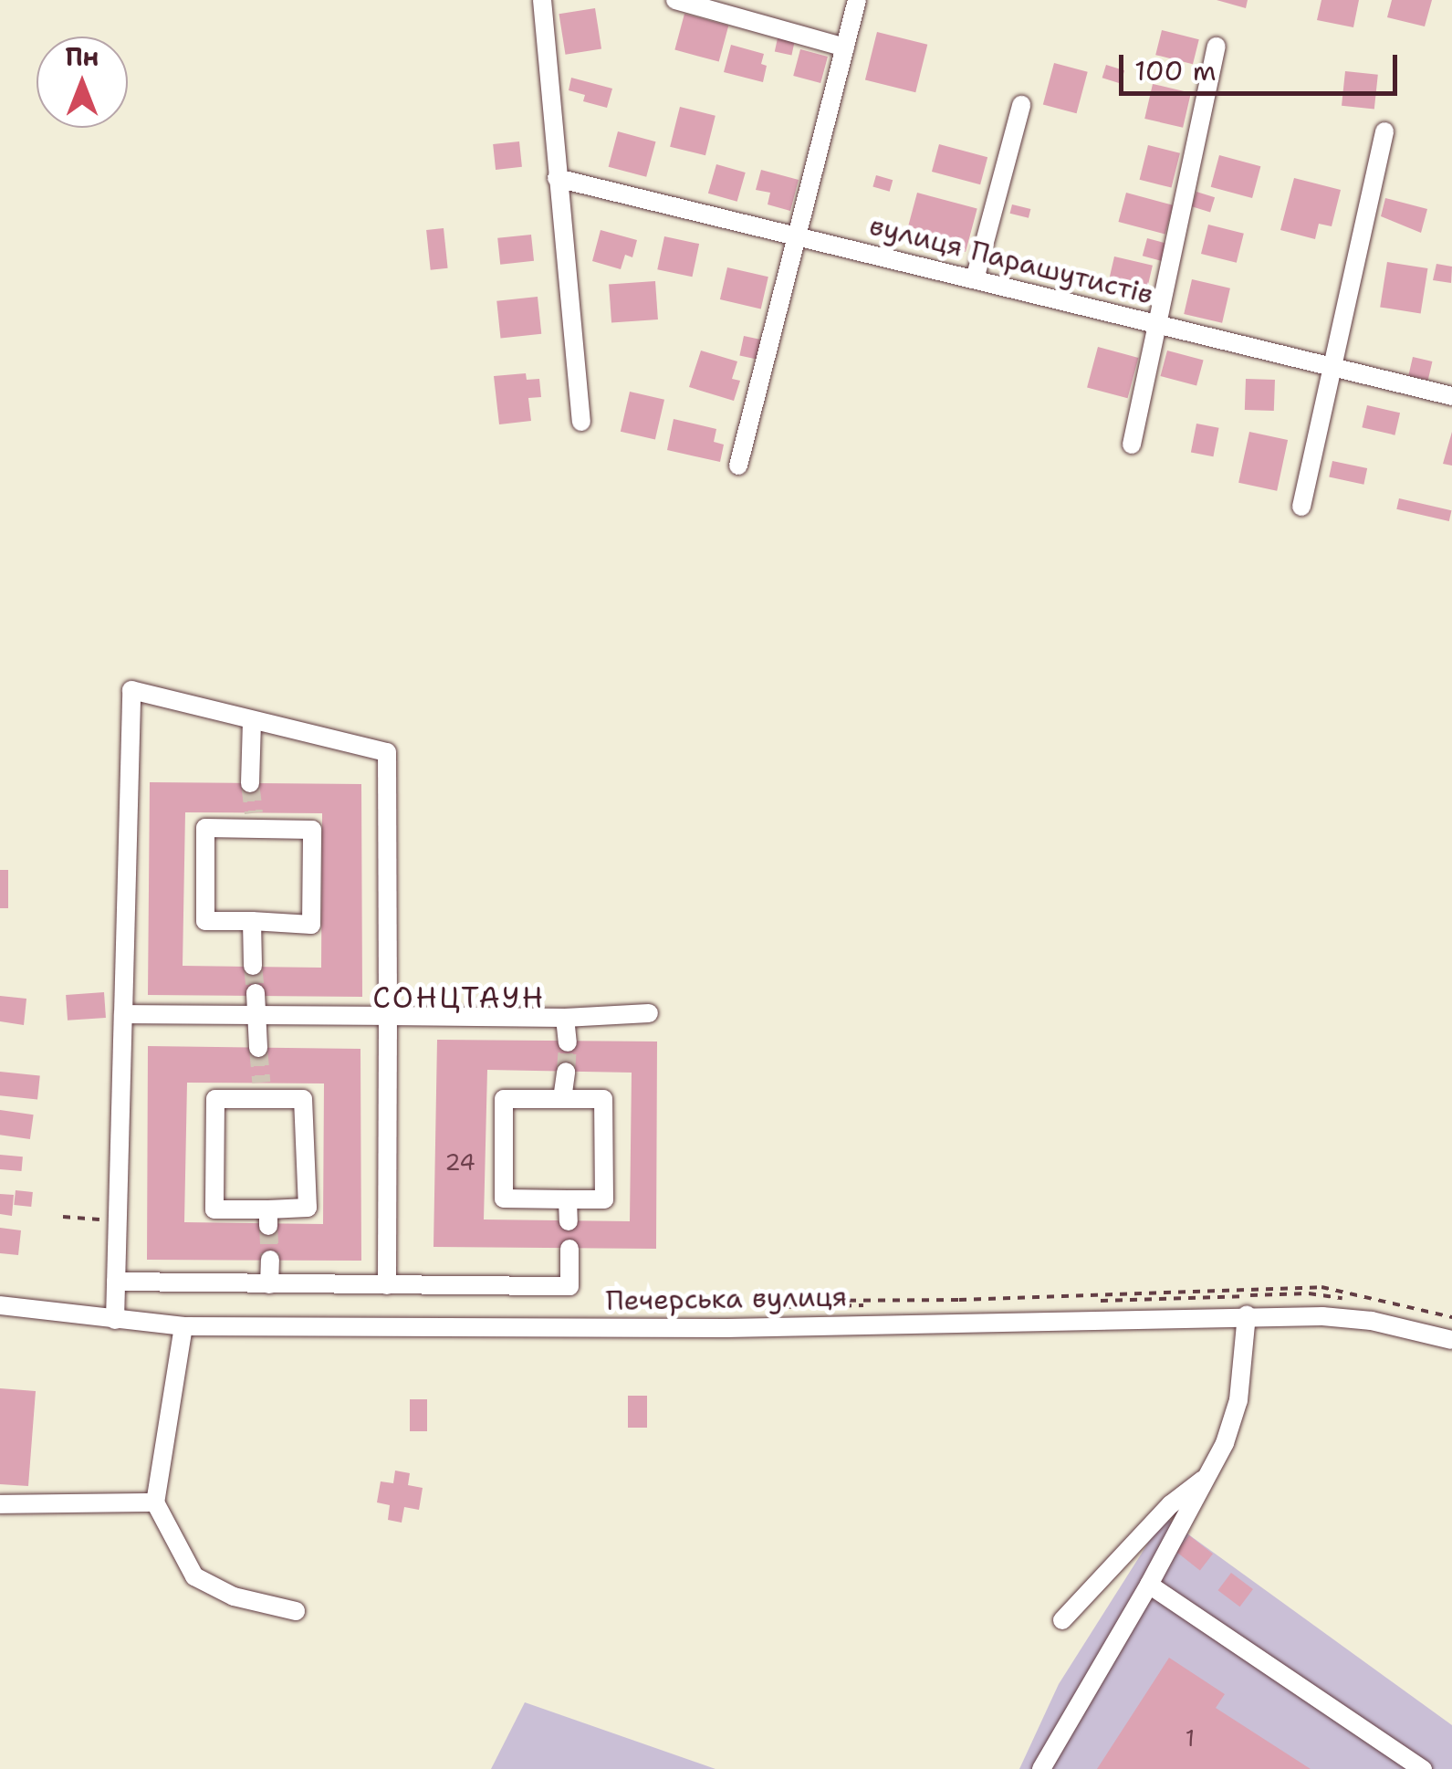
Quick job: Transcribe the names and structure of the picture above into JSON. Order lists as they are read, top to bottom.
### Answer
{
  "streets": {
    "street": ["вулиця Парашутистів", "Печерська вулиця"]
  },
  "districts": ["СОНЦТАУН"],
  "house_numbers": ["24", "1"],
  "scale_bar": "100 m",
  "north": "top"
}
